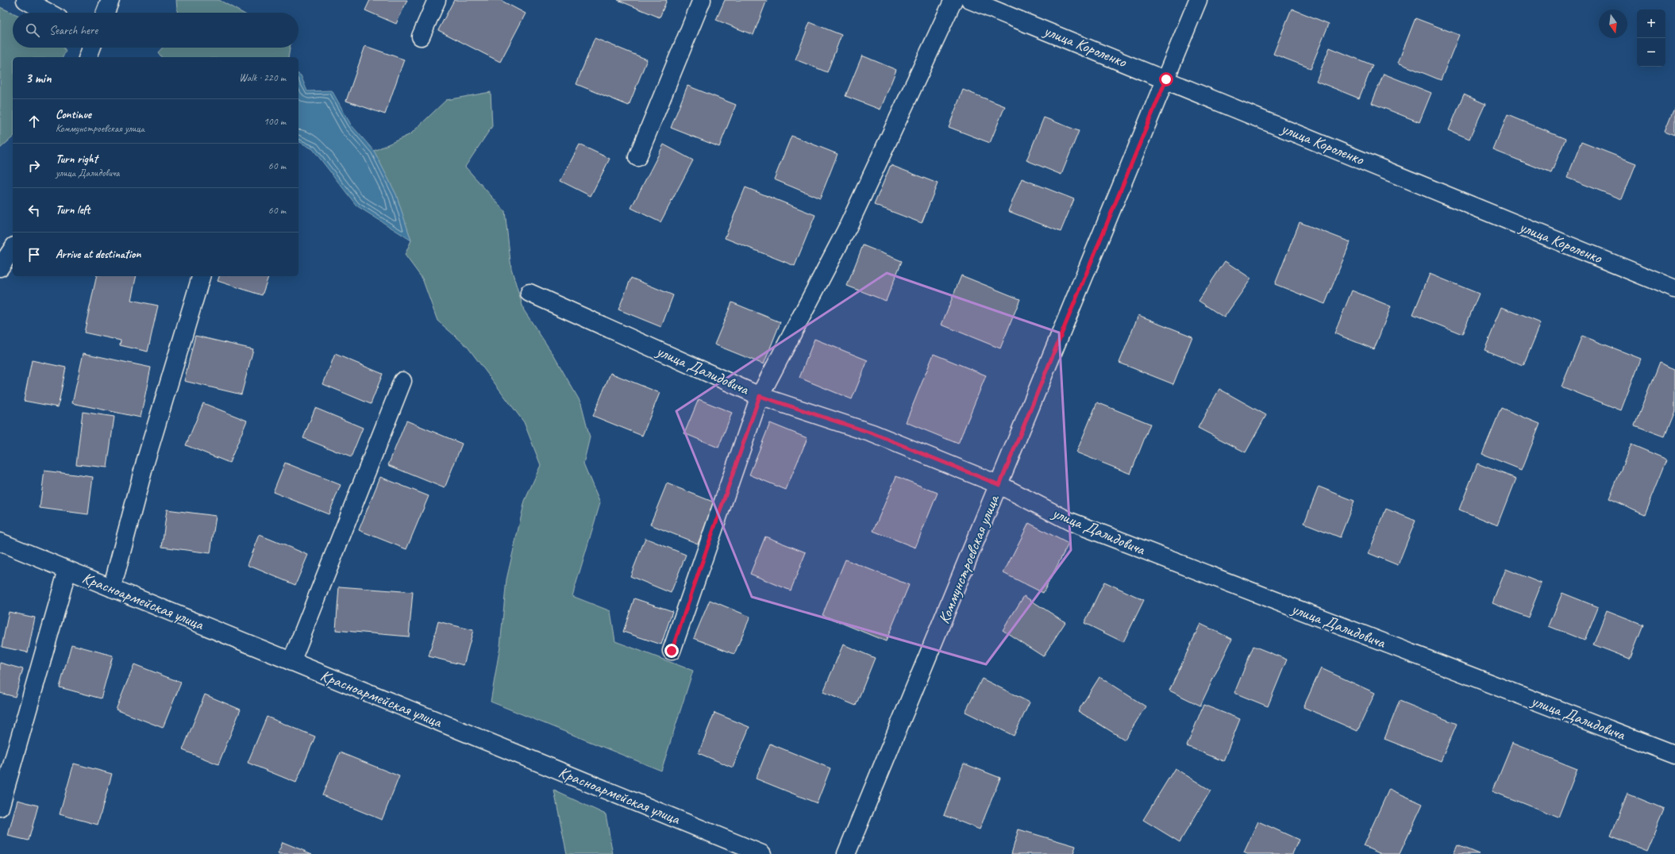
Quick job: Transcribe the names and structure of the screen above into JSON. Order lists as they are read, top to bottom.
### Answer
{
  "streets": {
    "street": [
      "улица Короленко",
      "улица Далидовича",
      "Коммунстроевская улица",
      "Красноармейская улица"
    ]
  },
  "crossings": [
    ["улица Короленко", "Коммунстроевская улица"],
    ["улица Далидовича", "Коммунстроевская улица"]
  ],
  "north": "bottom",
  "page": {
    "map_buttons": ["+", "−"],
    "search": "Search here",
    "heading": ["3 min", "Walk · 220 m"],
    "list": [
      ["Continue", "Коммунстроевская улица", "100 m"],
      ["Turn right", "улица Далидовича", "60 m"],
      ["Turn left", "60 m"],
      "Arrive at destination"
    ]
  }
}
